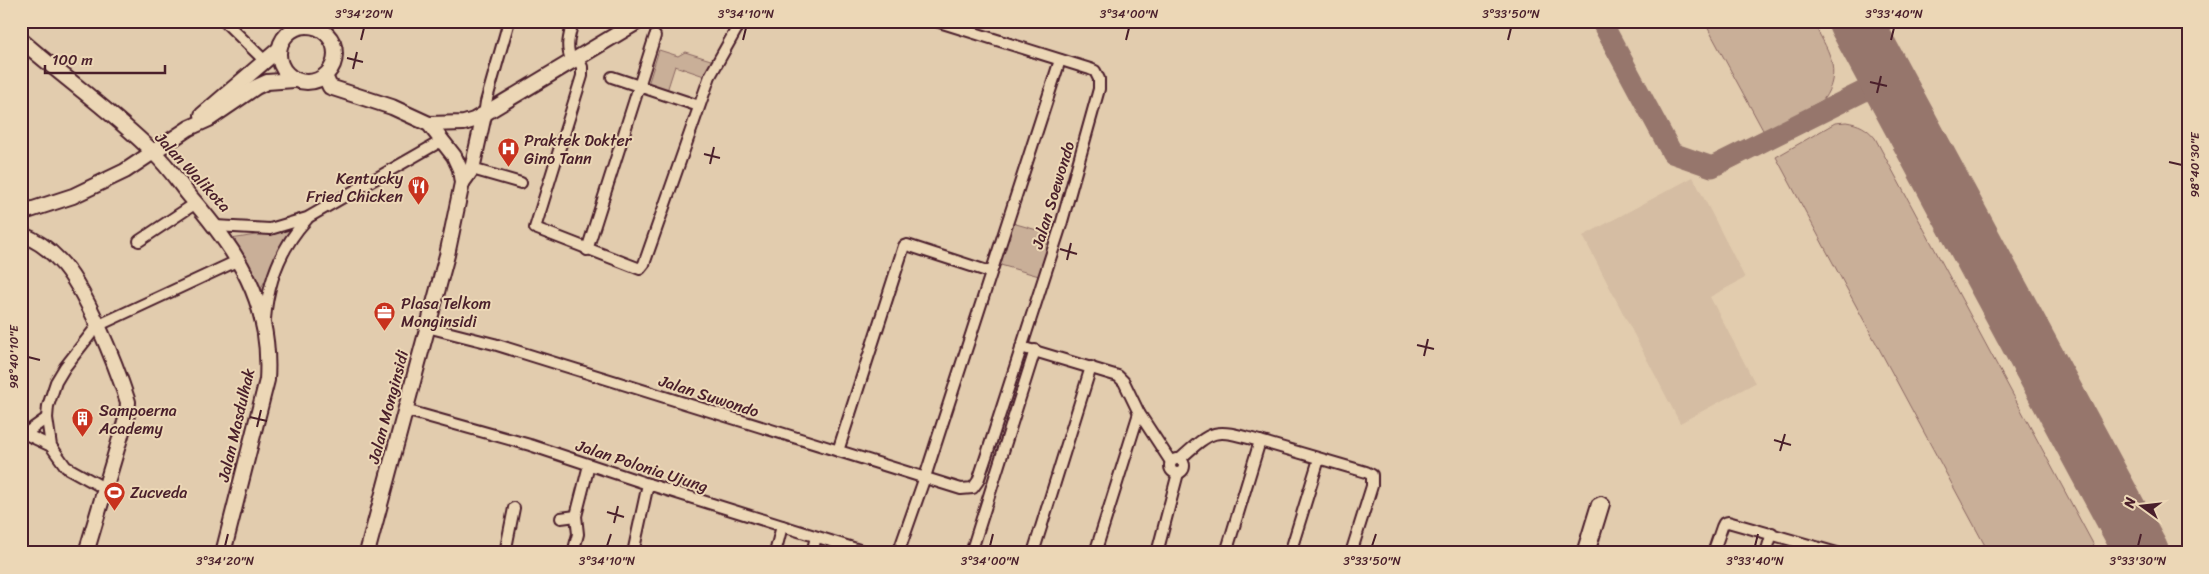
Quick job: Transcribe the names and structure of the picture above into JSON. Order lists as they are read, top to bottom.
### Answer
{
  "streets": {
    "main road": ["Jalan Walikota", "Jalan Monginsidi", "Jalan Masdulhak"],
    "street": ["Jalan Soewondo", "Jalan Suwondo", "Jalan Polonia Ujung"]
  },
  "crossings": [
    ["Jalan Walikota", "Jalan Monginsidi"],
    ["Jalan Walikota", "Jalan Masdulhak"],
    ["Jalan Soewondo", "Jalan Suwondo"],
    ["Jalan Suwondo", "Jalan Monginsidi"],
    ["Jalan Monginsidi", "Jalan Polonia Ujung"]
  ],
  "places": {
    "hospital": ["Praktek Dokter Gino Tann"],
    "restaurant": ["Kentucky Fried Chicken"],
    "office": ["Plasa Telkom Monginsidi"],
    "building": ["Sampoerna Academy"],
    "sports": ["Zucveda"]
  },
  "scale_bar": "100 m",
  "north": "left",
  "coordinates": [
    "3°34'20\"N",
    "3°34'10\"N",
    "3°34'00\"N",
    "3°33'50\"N",
    "3°33'40\"N",
    "98°40'30\"E",
    "98°40'10\"E",
    "3°33'30\"N"
  ]
}
